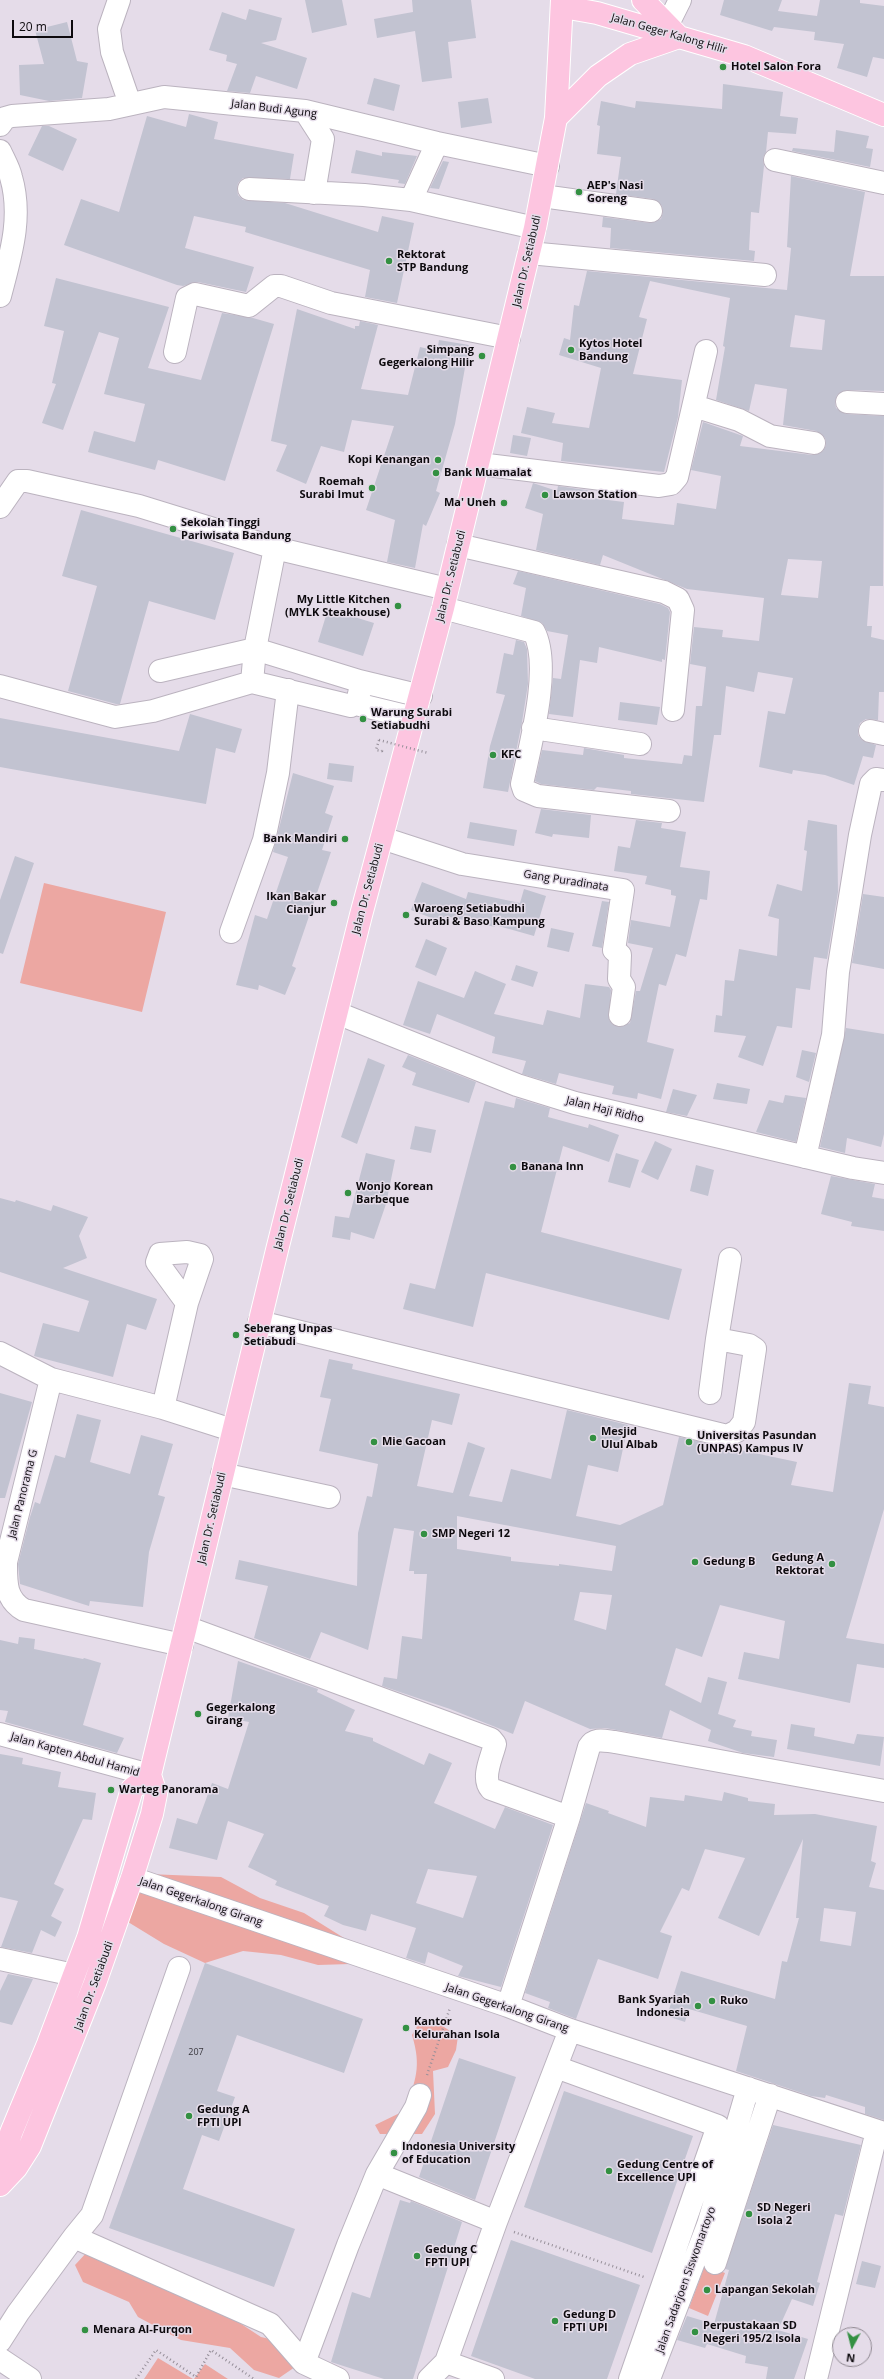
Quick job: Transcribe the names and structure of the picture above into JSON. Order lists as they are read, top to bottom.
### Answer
{
  "streets": {
    "main road": ["Jalan Geger Kalong Hilir", "Jalan Dr. Setiabudi"],
    "street": [
      "Jalan Budi Agung",
      "Gang Puradinata",
      "Jalan Haji Ridho",
      "Jalan Panorama G",
      "Jalan Kapten Abdul Hamid",
      "Jalan Gegerkalong Girang",
      "Jalan Sadarjoen Siswomartoyo"
    ]
  },
  "crossings": [
    ["Jalan Geger Kalong Hilir", "Jalan Dr. Setiabudi"],
    ["Jalan Budi Agung", "Jalan Dr. Setiabudi"],
    ["Jalan Dr. Setiabudi", "Gang Puradinata"],
    ["Jalan Dr. Setiabudi", "Jalan Haji Ridho"],
    ["Jalan Dr. Setiabudi", "Jalan Panorama G"],
    ["Jalan Dr. Setiabudi", "Jalan Kapten Abdul Hamid"],
    ["Jalan Dr. Setiabudi", "Jalan Gegerkalong Girang"],
    ["Jalan Gegerkalong Girang", "Jalan Sadarjoen Siswomartoyo"]
  ],
  "places": [
    "Hotel Salon Fora",
    "AEP's Nasi Goreng",
    "Rektorat STP Bandung",
    "Kytos Hotel Bandung",
    "Simpang Gegerkalong Hilir",
    "Kopi Kenangan",
    "Bank Muamalat",
    "Roemah Surabi Imut",
    "Lawson Station",
    "Ma' Uneh",
    "Sekolah Tinggi Pariwisata Bandung",
    "My Little Kitchen (MYLK Steakhouse)",
    "Warung Surabi Setiabudhi",
    "KFC",
    "Bank Mandiri",
    "Ikan Bakar Cianjur",
    "Waroeng Setiabudhi Surabi & Baso Kampung",
    "Banana Inn",
    "Wonjo Korean Barbeque",
    "Seberang Unpas Setiabudi",
    "Mesjid Ulul Albab",
    "Mie Gacoan",
    "Universitas Pasundan (UNPAS) Kampus IV",
    "SMP Negeri 12",
    "Gedung B",
    "Gedung A Rektorat",
    "Gegerkalong Girang",
    "Warteg Panorama",
    "Ruko",
    "Bank Syariah Indonesia",
    "Kantor Kelurahan Isola",
    "Gedung A FPTI UPI",
    "Indonesia University of Education",
    "Gedung Centre of Excellence UPI",
    "SD Negeri Isola 2",
    "Gedung C FPTI UPI",
    "Lapangan Sekolah",
    "Gedung D FPTI UPI",
    "Menara Al-Furqon",
    "Perpustakaan SD Negeri 195/2 Isola"
  ],
  "house_numbers": ["207"],
  "scale_bar": "20 m",
  "north": "bottom"
}
